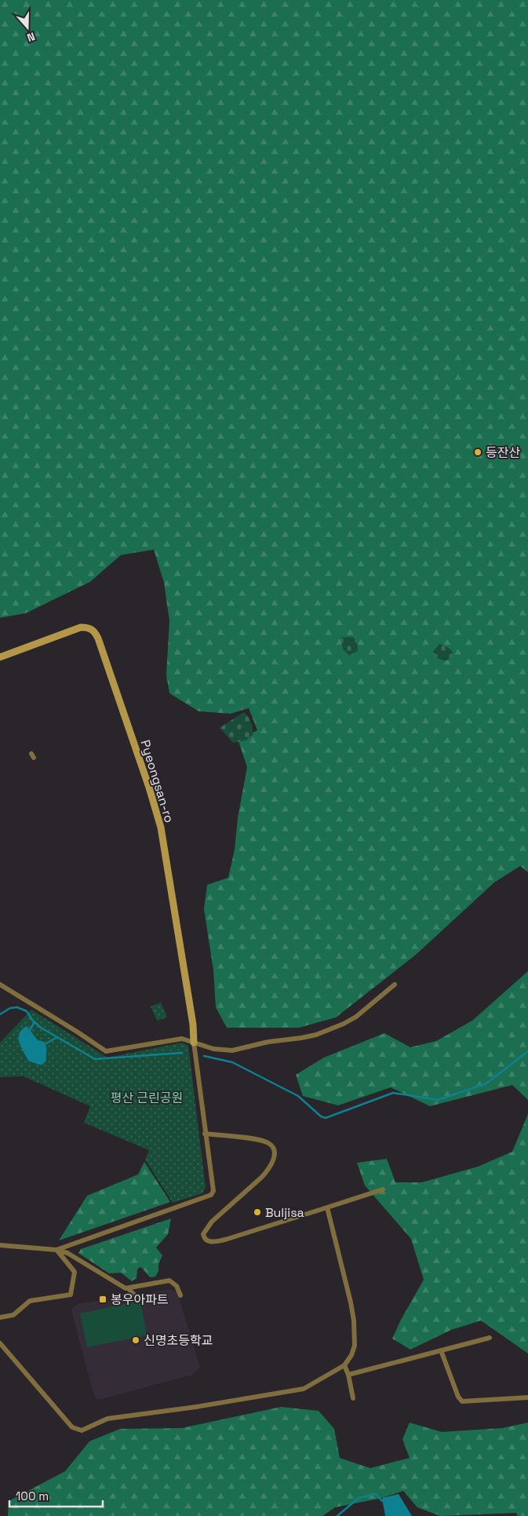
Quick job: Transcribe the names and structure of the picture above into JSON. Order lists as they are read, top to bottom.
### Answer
{
  "streets": {
    "street": ["Pyeongsan-ro"]
  },
  "parks": ["평산 근린공원"],
  "places": {
    "other": ["등잔산", "Buljisa", "신명초등학교"],
    "transit": ["봉우아파트"]
  },
  "scale_bar": "100 m",
  "north": "bottom"
}
